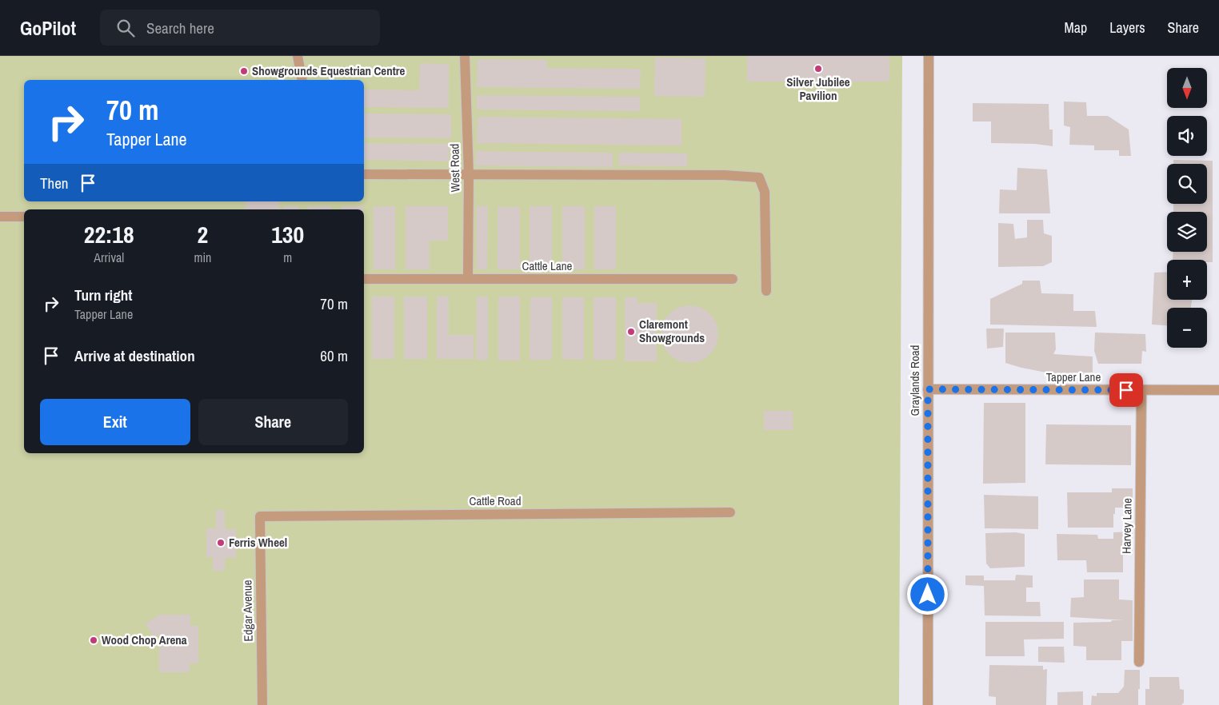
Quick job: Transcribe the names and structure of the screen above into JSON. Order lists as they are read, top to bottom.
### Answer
{
  "streets": {
    "street": [
      "West Road",
      "Cattle Lane",
      "Tapper Lane",
      "Graylands Road",
      "Cattle Road",
      "Harvey Lane",
      "Edgar Avenue"
    ]
  },
  "crossings": [
    ["West Road", "Cattle Lane"],
    ["Tapper Lane", "Graylands Road"],
    ["Tapper Lane", "Harvey Lane"],
    ["Cattle Road", "Edgar Avenue"]
  ],
  "places": [
    "Silver Jubilee Pavilion",
    "Showgrounds Equestrian Centre",
    "Claremont Showgrounds",
    "Ferris Wheel",
    "Wood Chop Arena"
  ],
  "north": "bottom",
  "page": {
    "header": "GoPilot",
    "search": "Search here",
    "nav": ["Map", "Layers", "Share"],
    "map_buttons": ["+", "−"],
    "turn": ["70 m", "Tapper Lane"],
    "then": "Then",
    "eta": [
      "22:18",
      "Arrival",
      "2",
      "min",
      "130",
      "m"
    ],
    "list": [
      {
        "name": "Turn right",
        "note": "Tapper Lane",
        "value": "70 m"
      },
      {
        "name": "Arrive at destination",
        "value": "60 m"
      }
    ],
    "buttons": ["Exit", "Share"]
  }
}
